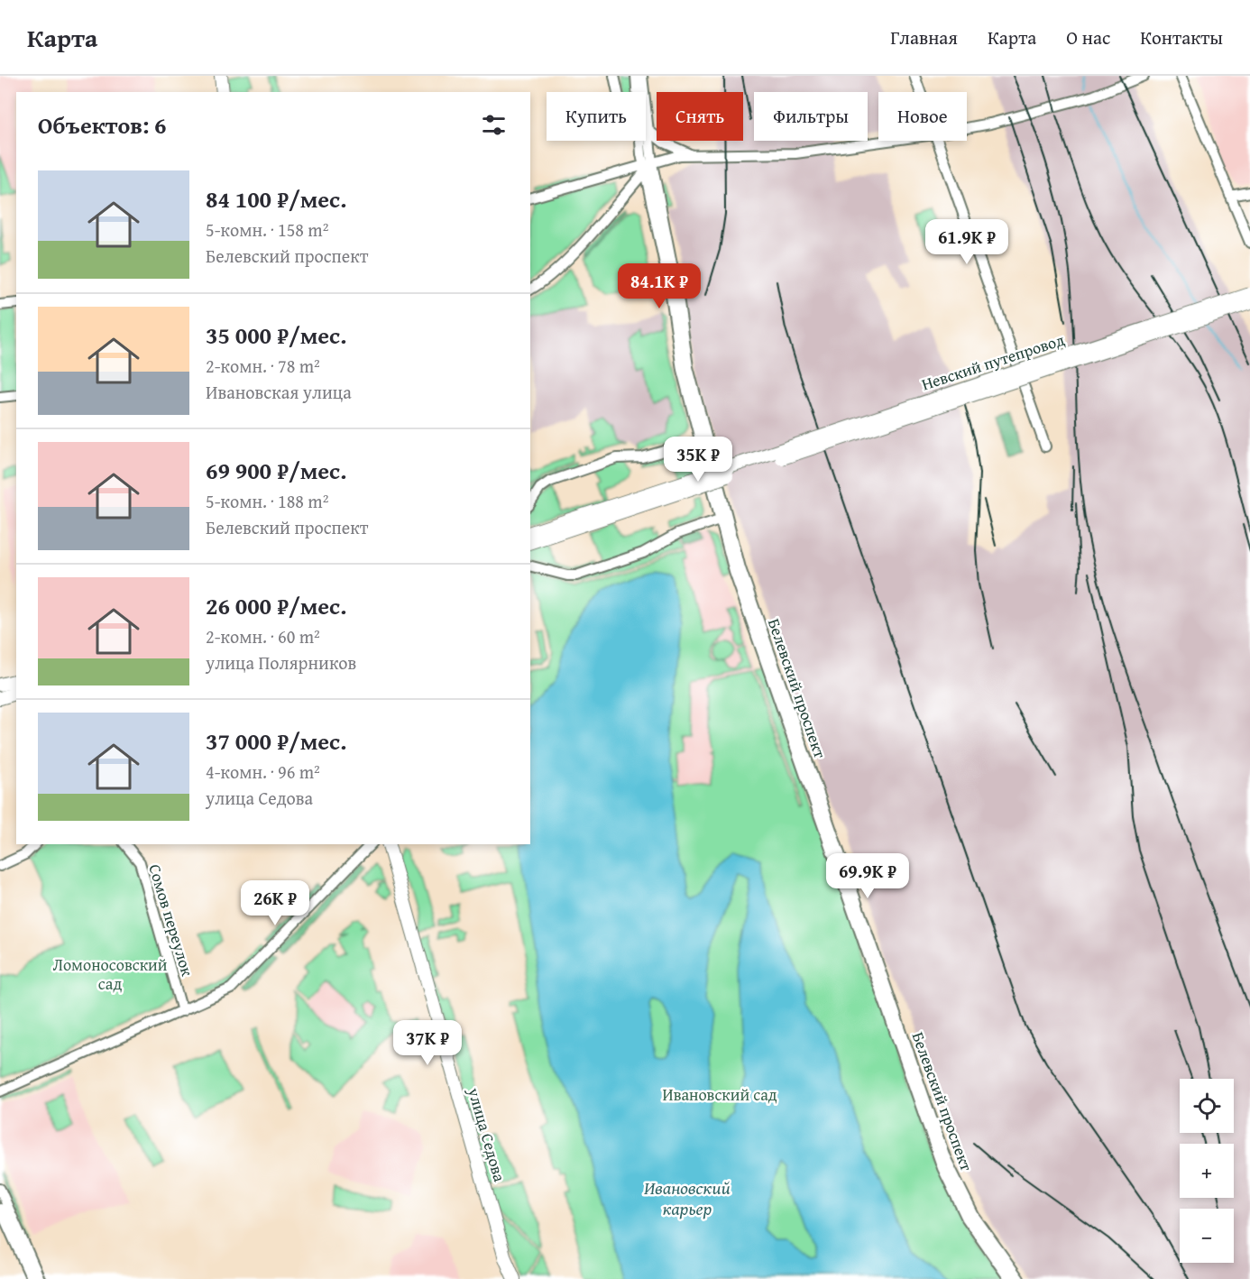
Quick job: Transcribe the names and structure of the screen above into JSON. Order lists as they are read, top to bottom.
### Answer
{
  "streets": {
    "main road": ["Невский путепровод", "улица Седова"],
    "street": ["Белевский проспект", "Сомов переулок"]
  },
  "water": ["Ивановский карьер"],
  "parks": ["Ломоносовский сад", "Ивановский сад"],
  "page": {
    "header": "Карта",
    "nav": [
      "Главная",
      "Карта",
      "О нас",
      "Контакты"
    ],
    "chip": [
      "Купить",
      "Снять",
      "Фильтры",
      "Новое"
    ],
    "heading": "Объектов: 6",
    "list": [
      {
        "name": "84 100 ₽/мес.",
        "note": "5-комн. · 158 m² · Белевский проспект"
      },
      {
        "name": "35 000 ₽/мес.",
        "note": "2-комн. · 78 m² · Ивановская улица"
      },
      {
        "name": "69 900 ₽/мес.",
        "note": "5-комн. · 188 m² · Белевский проспект"
      },
      {
        "name": "26 000 ₽/мес.",
        "note": "2-комн. · 60 m² · улица Полярников"
      },
      {
        "name": "37 000 ₽/мес.",
        "note": "4-комн. · 96 m² · улица Седова"
      }
    ],
    "price": [
      "61.9K ₽",
      "84.1K ₽",
      "35K ₽",
      "69.9K ₽",
      "26K ₽",
      "37K ₽"
    ],
    "map_buttons": ["+", "−"]
  }
}
